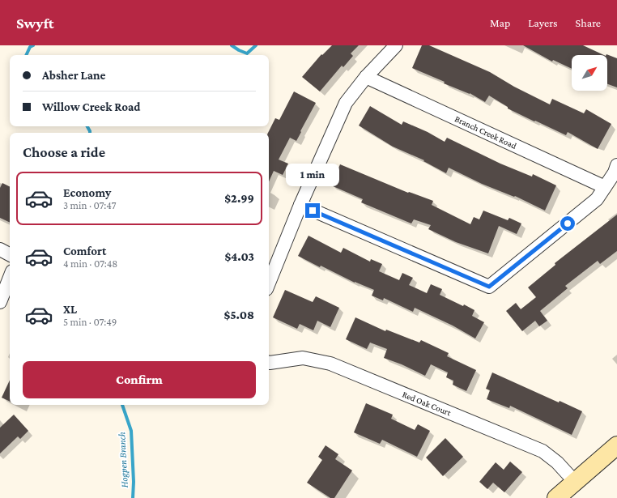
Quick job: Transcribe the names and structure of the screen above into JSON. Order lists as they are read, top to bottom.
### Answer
{
  "streets": {
    "street": ["Branch Creek Road", "Red Oak Court"]
  },
  "water": ["Hogpen Branch"],
  "north": "top right",
  "page": {
    "header": "Swyft",
    "nav": ["Map", "Layers", "Share"],
    "banner": ["Absher Lane", "Willow Creek Road"],
    "heading": "Choose a ride",
    "bubble": "1 min",
    "list": [
      {
        "name": "Economy",
        "note": "3 min · 07:47",
        "value": "$2.99"
      },
      {
        "name": "Comfort",
        "note": "4 min · 07:48",
        "value": "$4.03"
      },
      {
        "name": "XL",
        "note": "5 min · 07:49",
        "value": "$5.08"
      }
    ],
    "buttons": "Confirm"
  }
}
